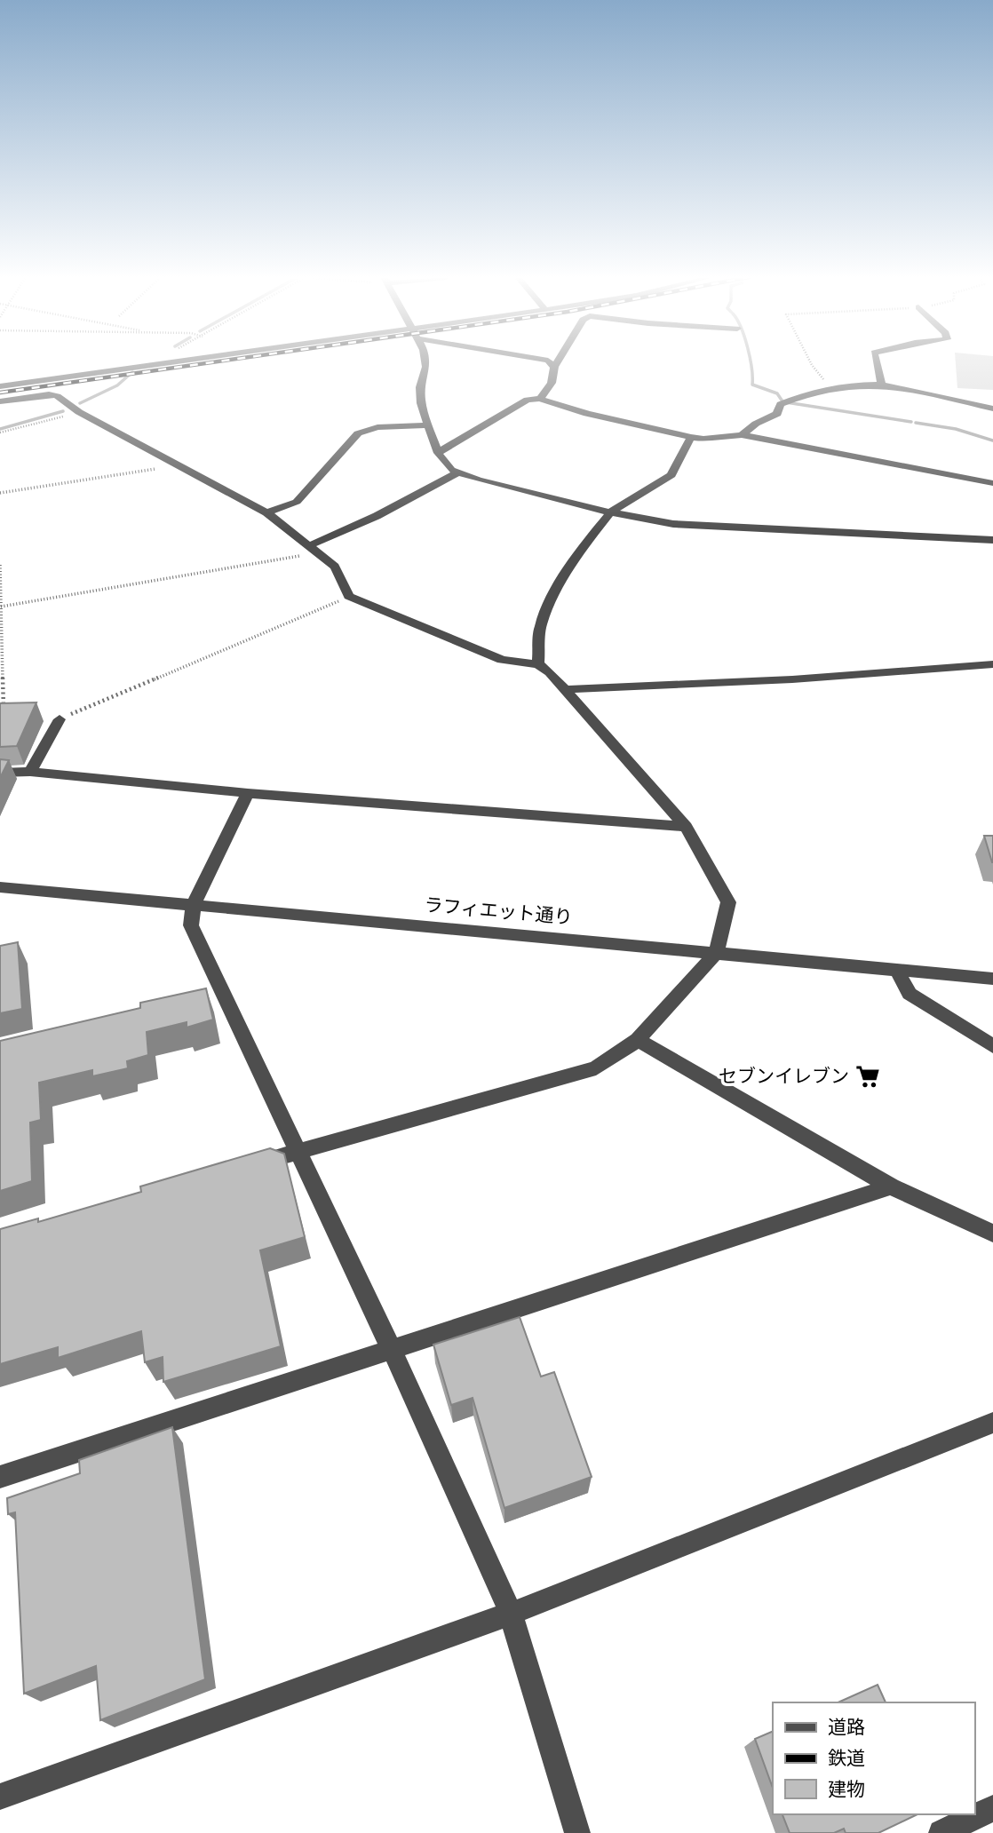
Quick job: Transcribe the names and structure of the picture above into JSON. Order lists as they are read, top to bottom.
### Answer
{
  "streets": {
    "street": ["ラフィエット通り"]
  },
  "places": {
    "supermarket": ["セブンイレブン"]
  },
  "legend": ["道路", "鉄道", "建物"]
}
